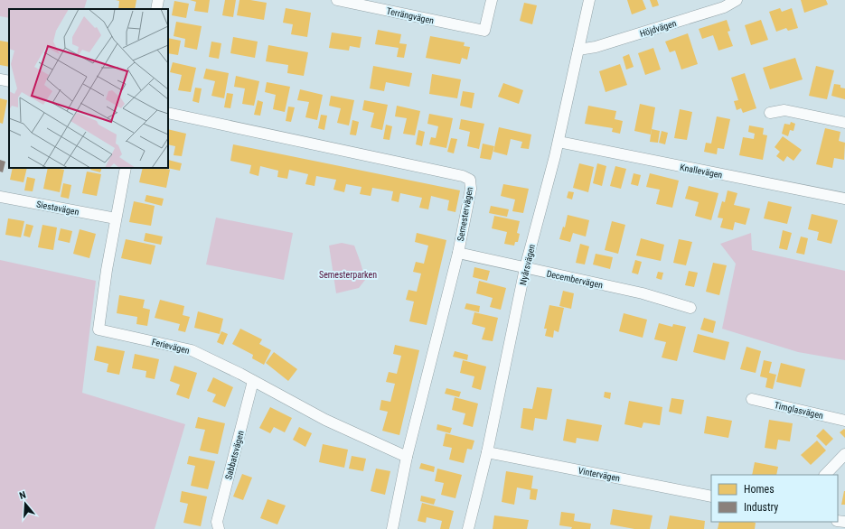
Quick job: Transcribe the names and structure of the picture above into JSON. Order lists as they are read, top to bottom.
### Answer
{
  "streets": {
    "street": [
      "Terrängvägen",
      "Höjdvägen",
      "Knallevägen",
      "Siestavägen",
      "Semestervägen",
      "Nyårsvägen",
      "Decembervägen",
      "Ferievägen",
      "Timglasvägen",
      "Sabbatsvägen",
      "Vintervägen"
    ]
  },
  "crossings": [
    ["Höjdvägen", "Nyårsvägen"],
    ["Knallevägen", "Nyårsvägen"],
    ["Siestavägen", "Ferievägen"],
    ["Semestervägen", "Decembervägen"],
    ["Semestervägen", "Ferievägen"],
    ["Nyårsvägen", "Decembervägen"],
    ["Nyårsvägen", "Vintervägen"],
    ["Ferievägen", "Sabbatsvägen"]
  ],
  "parks": ["Semesterparken"],
  "legend": ["Homes", "Industry"],
  "north": "top"
}
